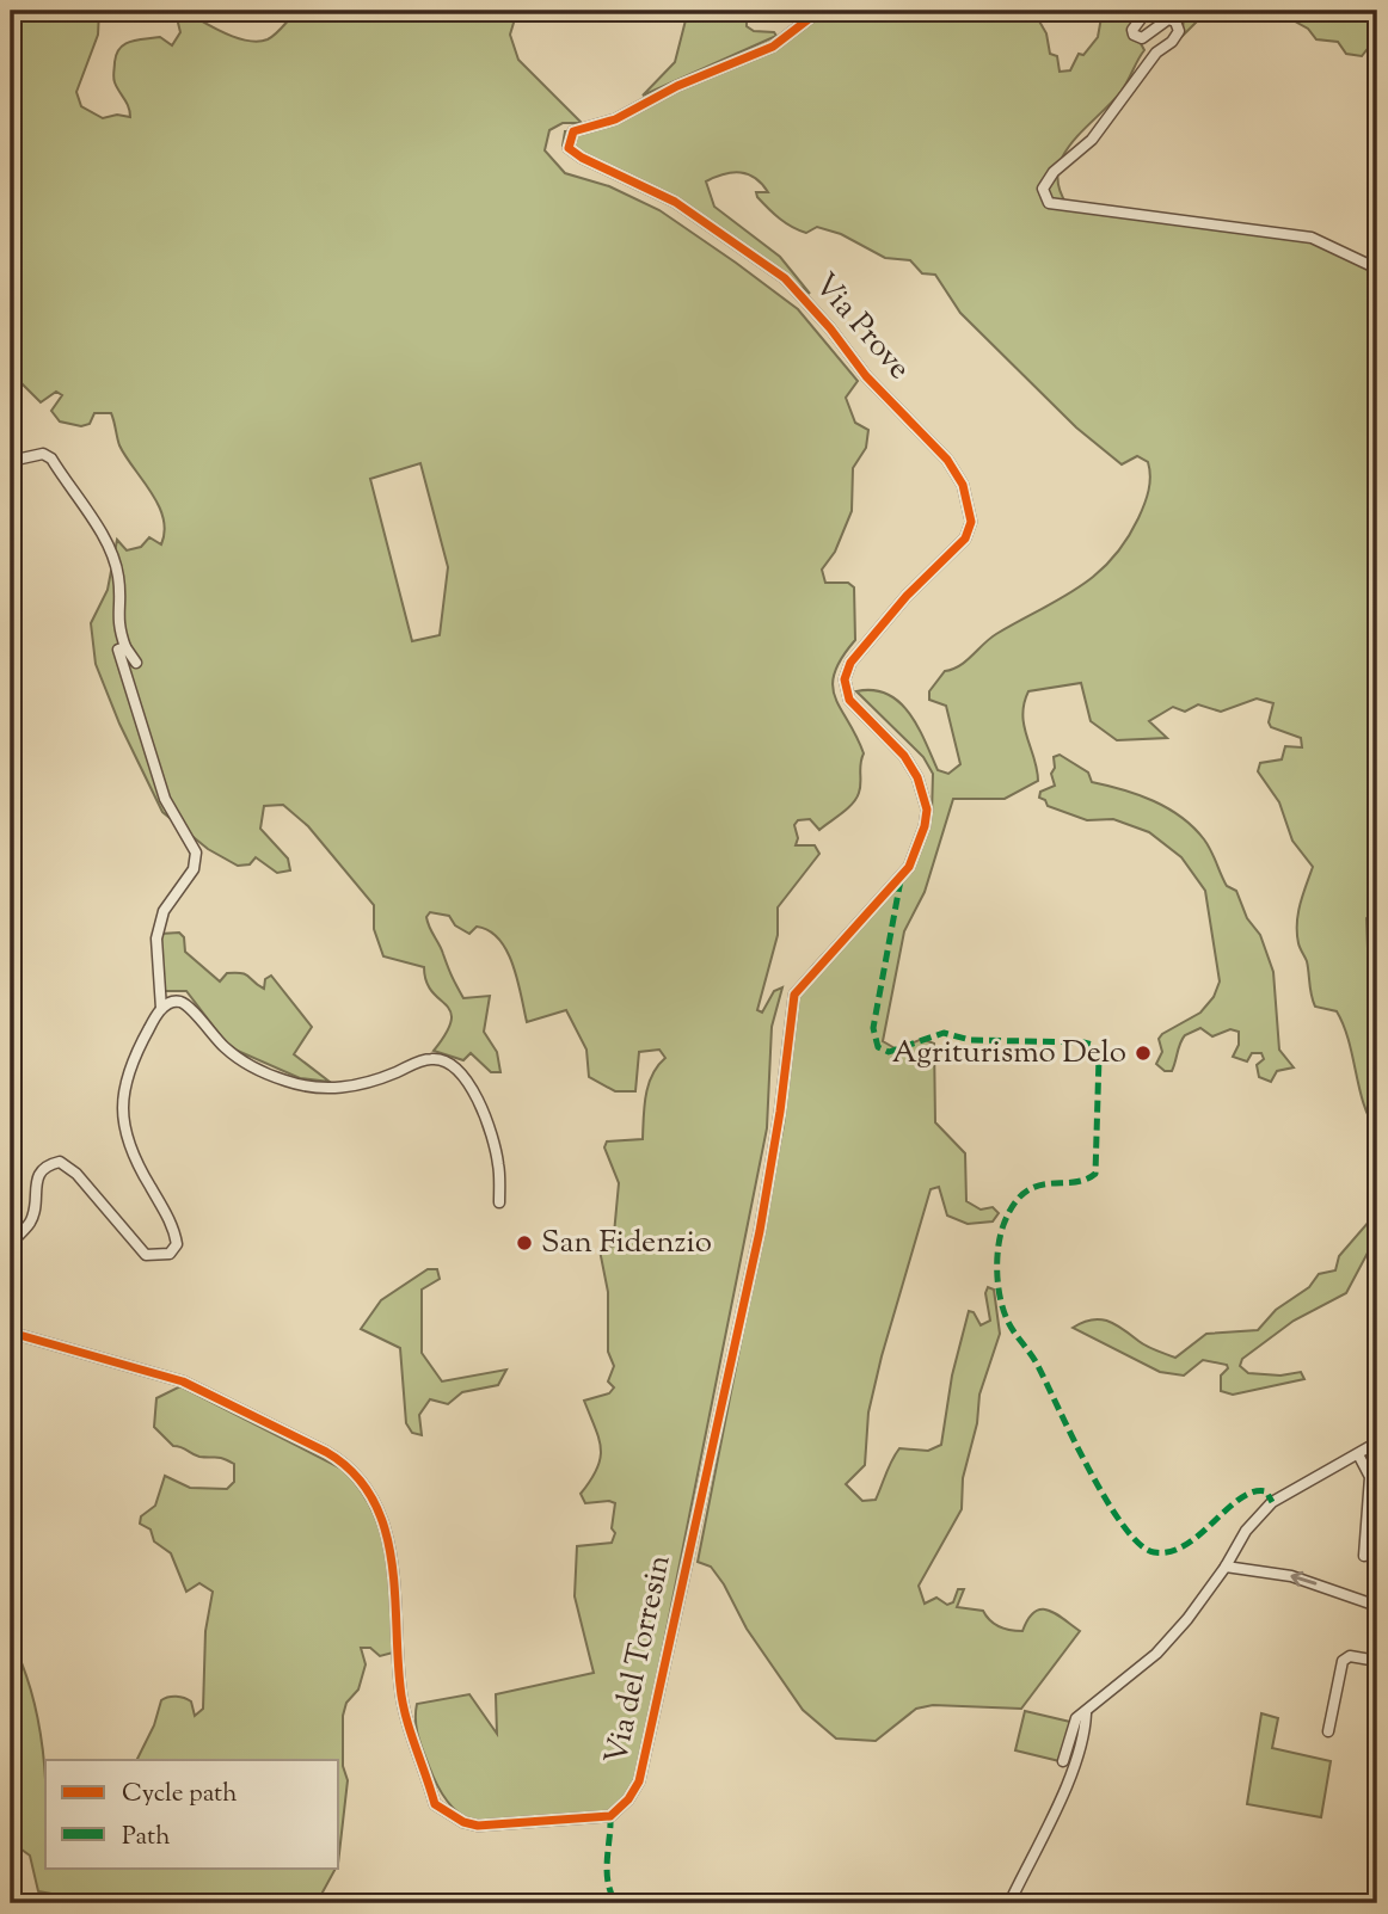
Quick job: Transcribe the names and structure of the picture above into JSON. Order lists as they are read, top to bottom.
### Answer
{
  "streets": {
    "street": ["Via Prove", "Via del Torresin"]
  },
  "crossings": [
    ["Via Prove", "Via del Torresin"]
  ],
  "places": ["Agriturismo Delo", "San Fidenzio"],
  "legend": ["Cycle path", "Path"]
}
